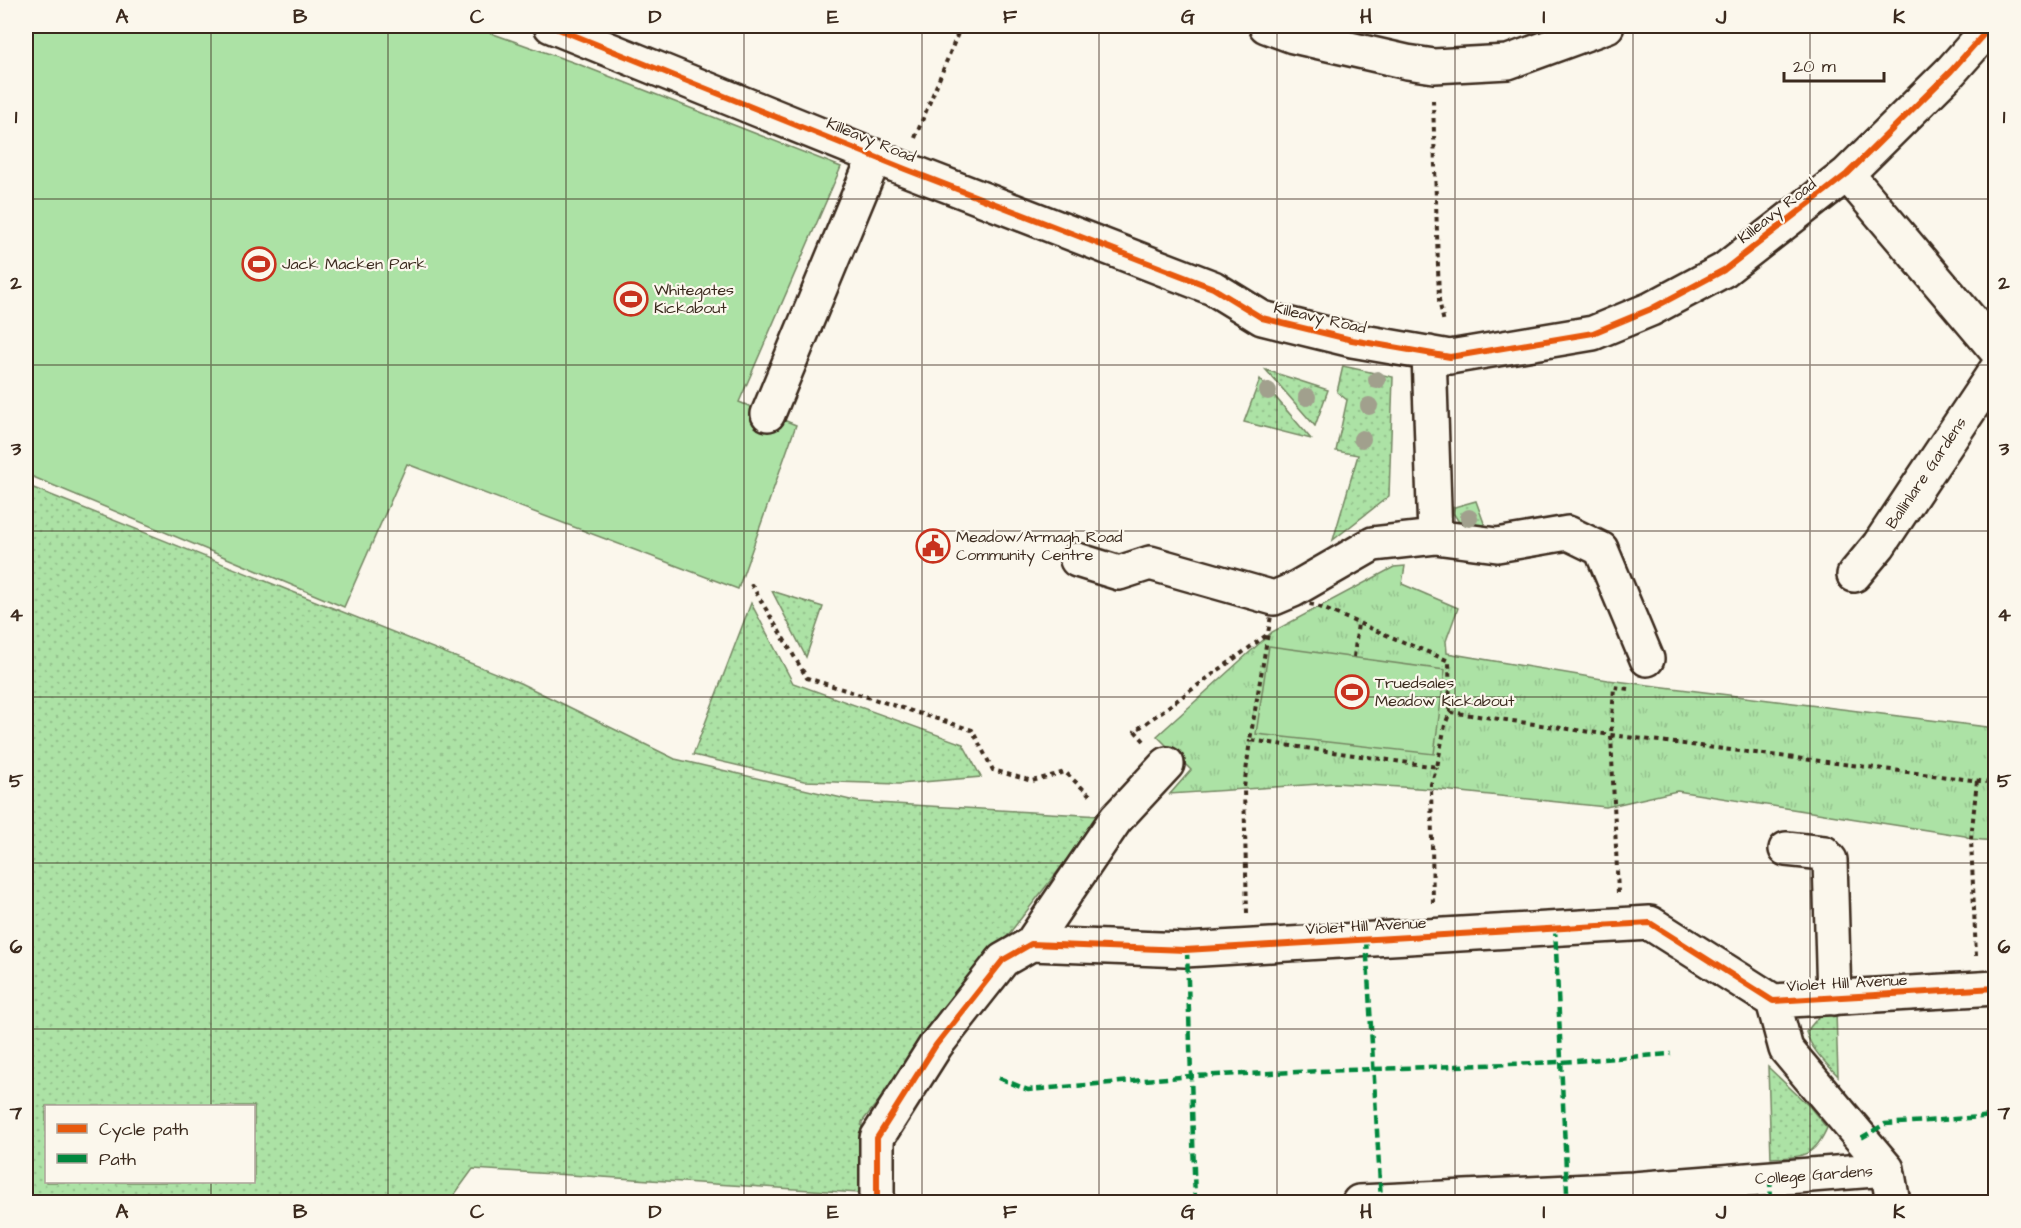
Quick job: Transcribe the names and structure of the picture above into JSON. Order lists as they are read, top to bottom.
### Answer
{
  "streets": {
    "street": [
      "Killeavy Road",
      "Ballinlare Gardens",
      "Violet Hill Avenue",
      "College Gardens"
    ]
  },
  "crossings": [
    ["Violet Hill Avenue", "College Gardens"]
  ],
  "places": {
    "sports": ["Jack Macken Park", "Whitegates Kickabout", "Truedsales Meadow Kickabout"],
    "public building": ["Meadow/Armagh Road Community Centre"]
  },
  "legend": ["Cycle path", "Path"],
  "scale_bar": "20 m",
  "grid": {
    "columns": [
      "A",
      "B",
      "C",
      "D",
      "E",
      "F",
      "G",
      "H",
      "I",
      "J",
      "K"
    ],
    "rows": [
      "1",
      "2",
      "3",
      "4",
      "5",
      "6",
      "7"
    ]
  }
}
